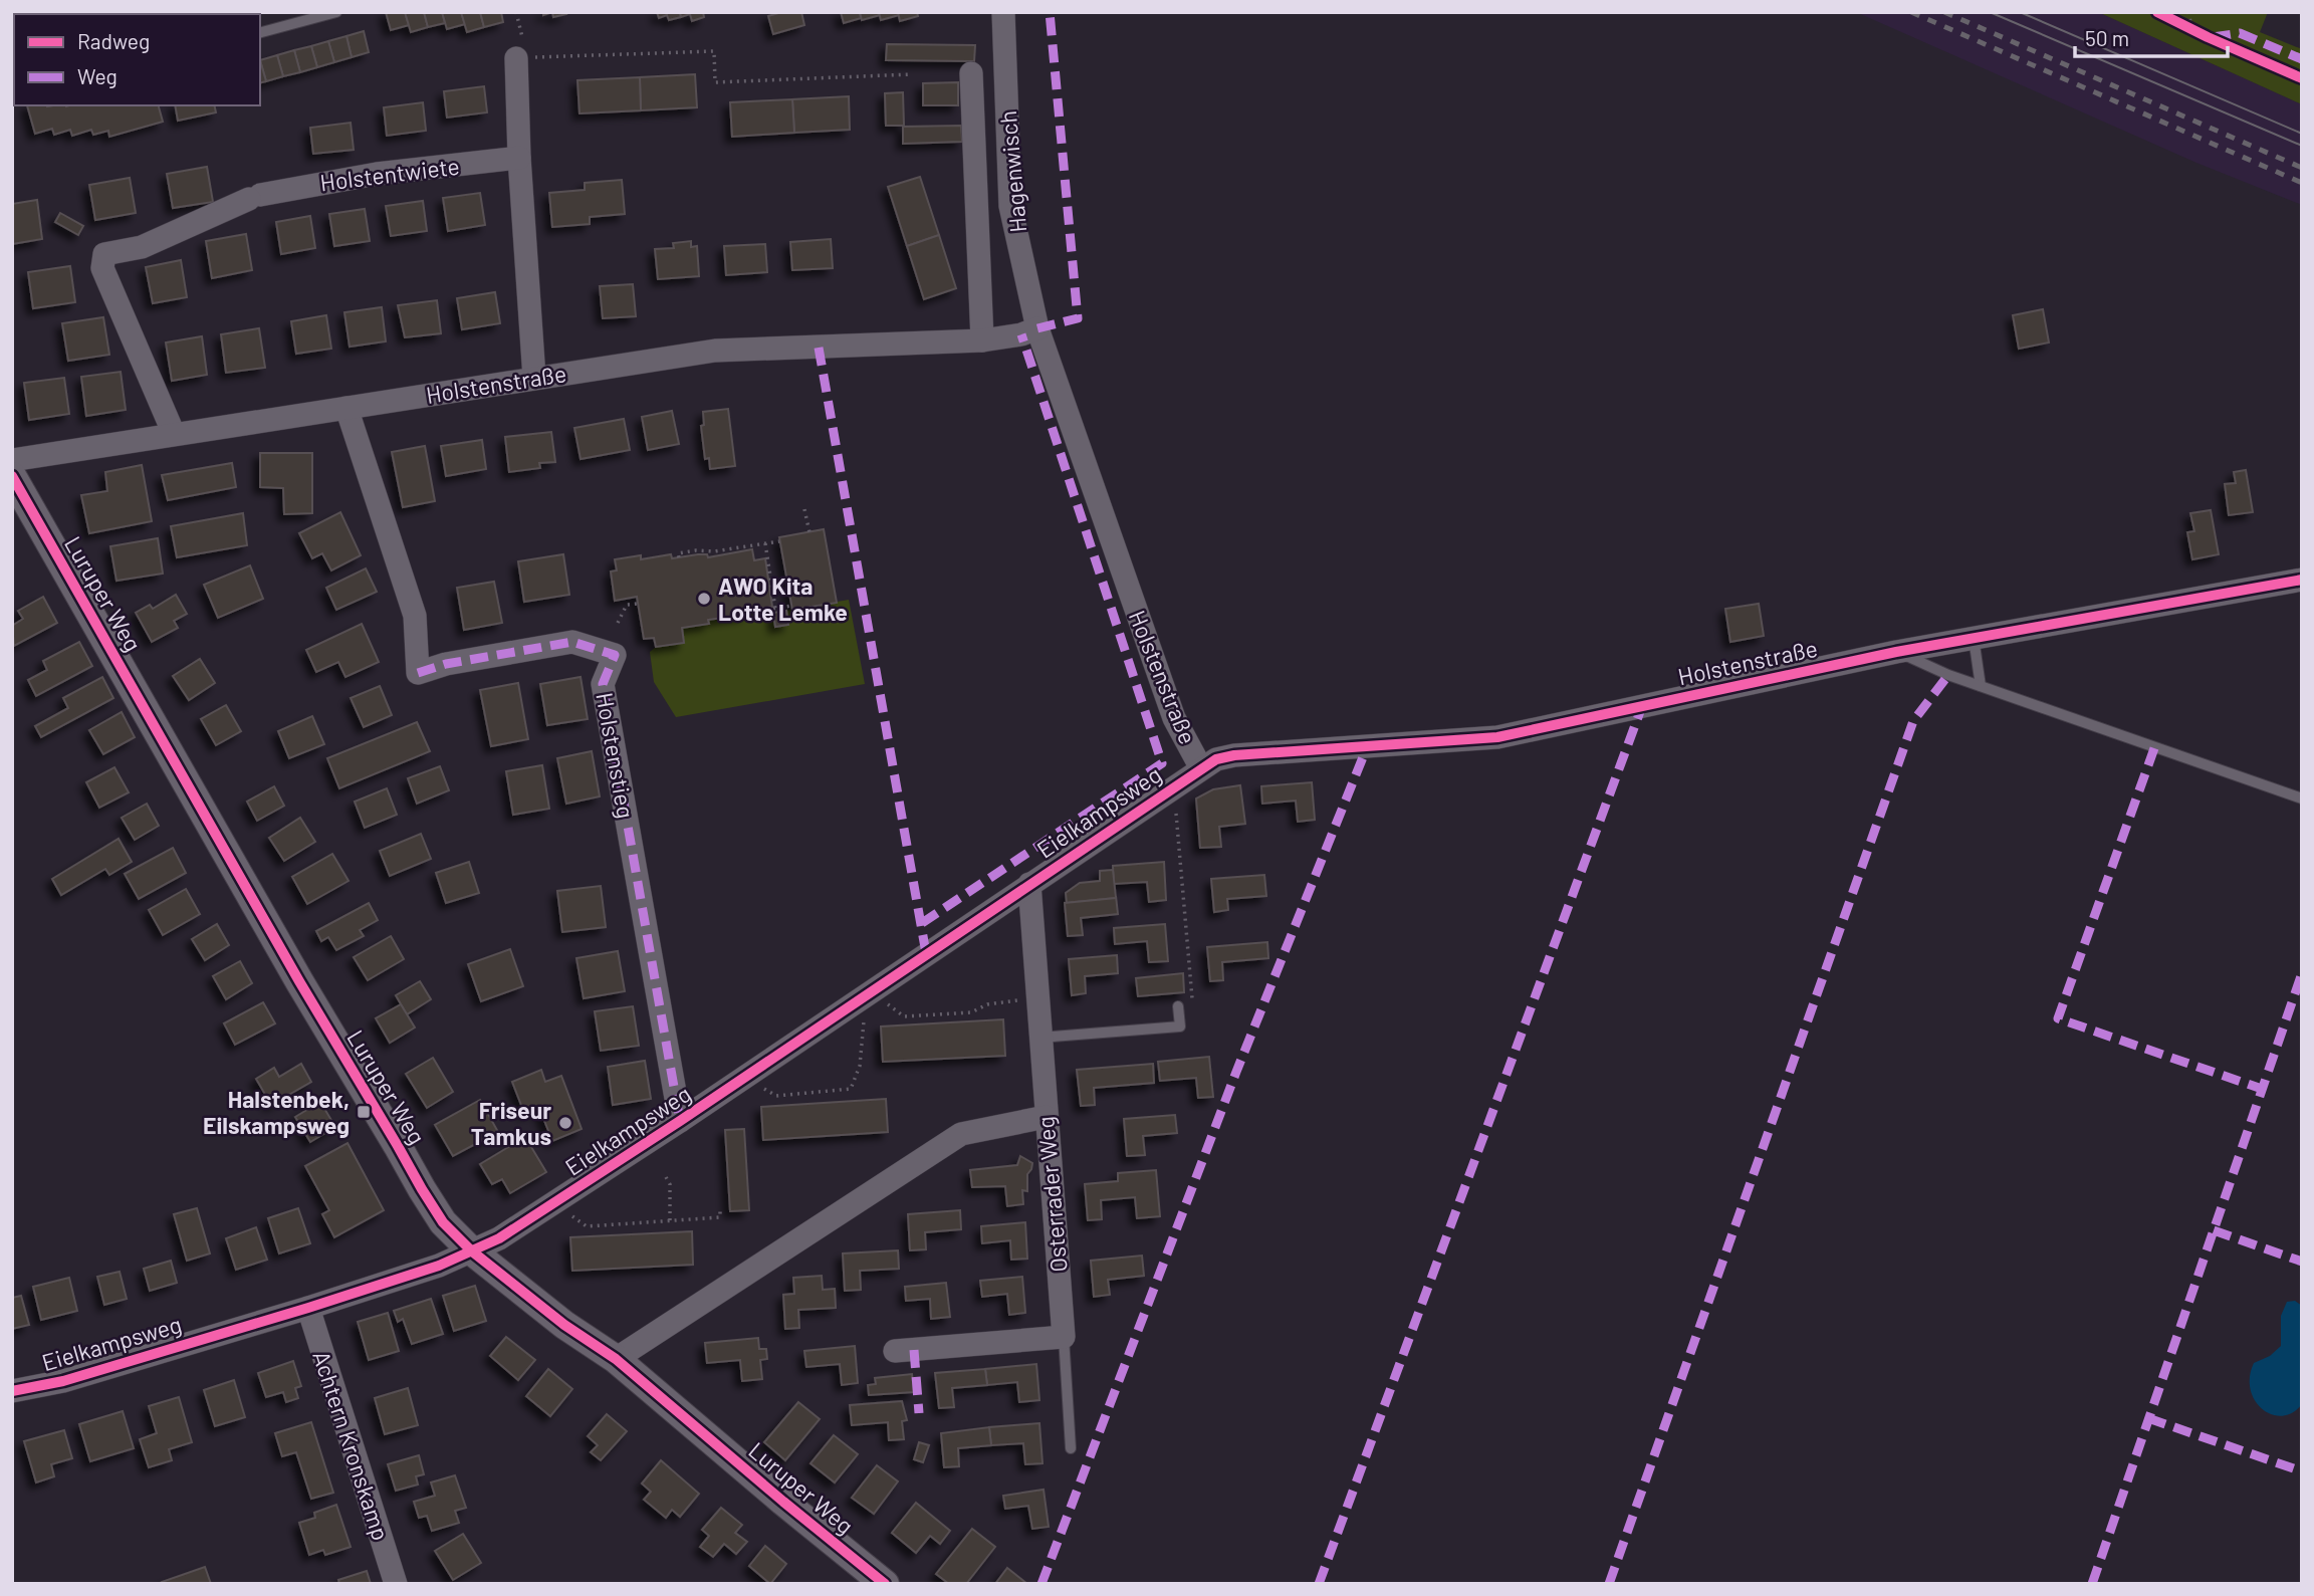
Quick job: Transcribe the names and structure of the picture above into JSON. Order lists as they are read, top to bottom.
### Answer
{
  "streets": {
    "street": [
      "Hagenwisch",
      "Holstentwiete",
      "Holstenstraße",
      "Luruper Weg",
      "Holstenstieg",
      "Eielkampsweg",
      "Osterrader Weg",
      "Achtern Kronskamp"
    ]
  },
  "crossings": [
    ["Hagenwisch", "Holstenstraße"],
    ["Holstentwiete", "Holstenstraße"],
    ["Holstenstraße", "Holstenstieg"],
    ["Holstenstraße", "Eielkampsweg"],
    ["Luruper Weg", "Eielkampsweg"],
    ["Holstenstieg", "Eielkampsweg"],
    ["Eielkampsweg", "Osterrader Weg"],
    ["Eielkampsweg", "Achtern Kronskamp"]
  ],
  "places": {
    "other": ["AWO Kita Lotte Lemke", "Friseur Tamkus"],
    "transit": ["Halstenbek, Eilskampsweg"]
  },
  "legend": ["Radweg", "Weg"],
  "scale_bar": "50 m"
}
